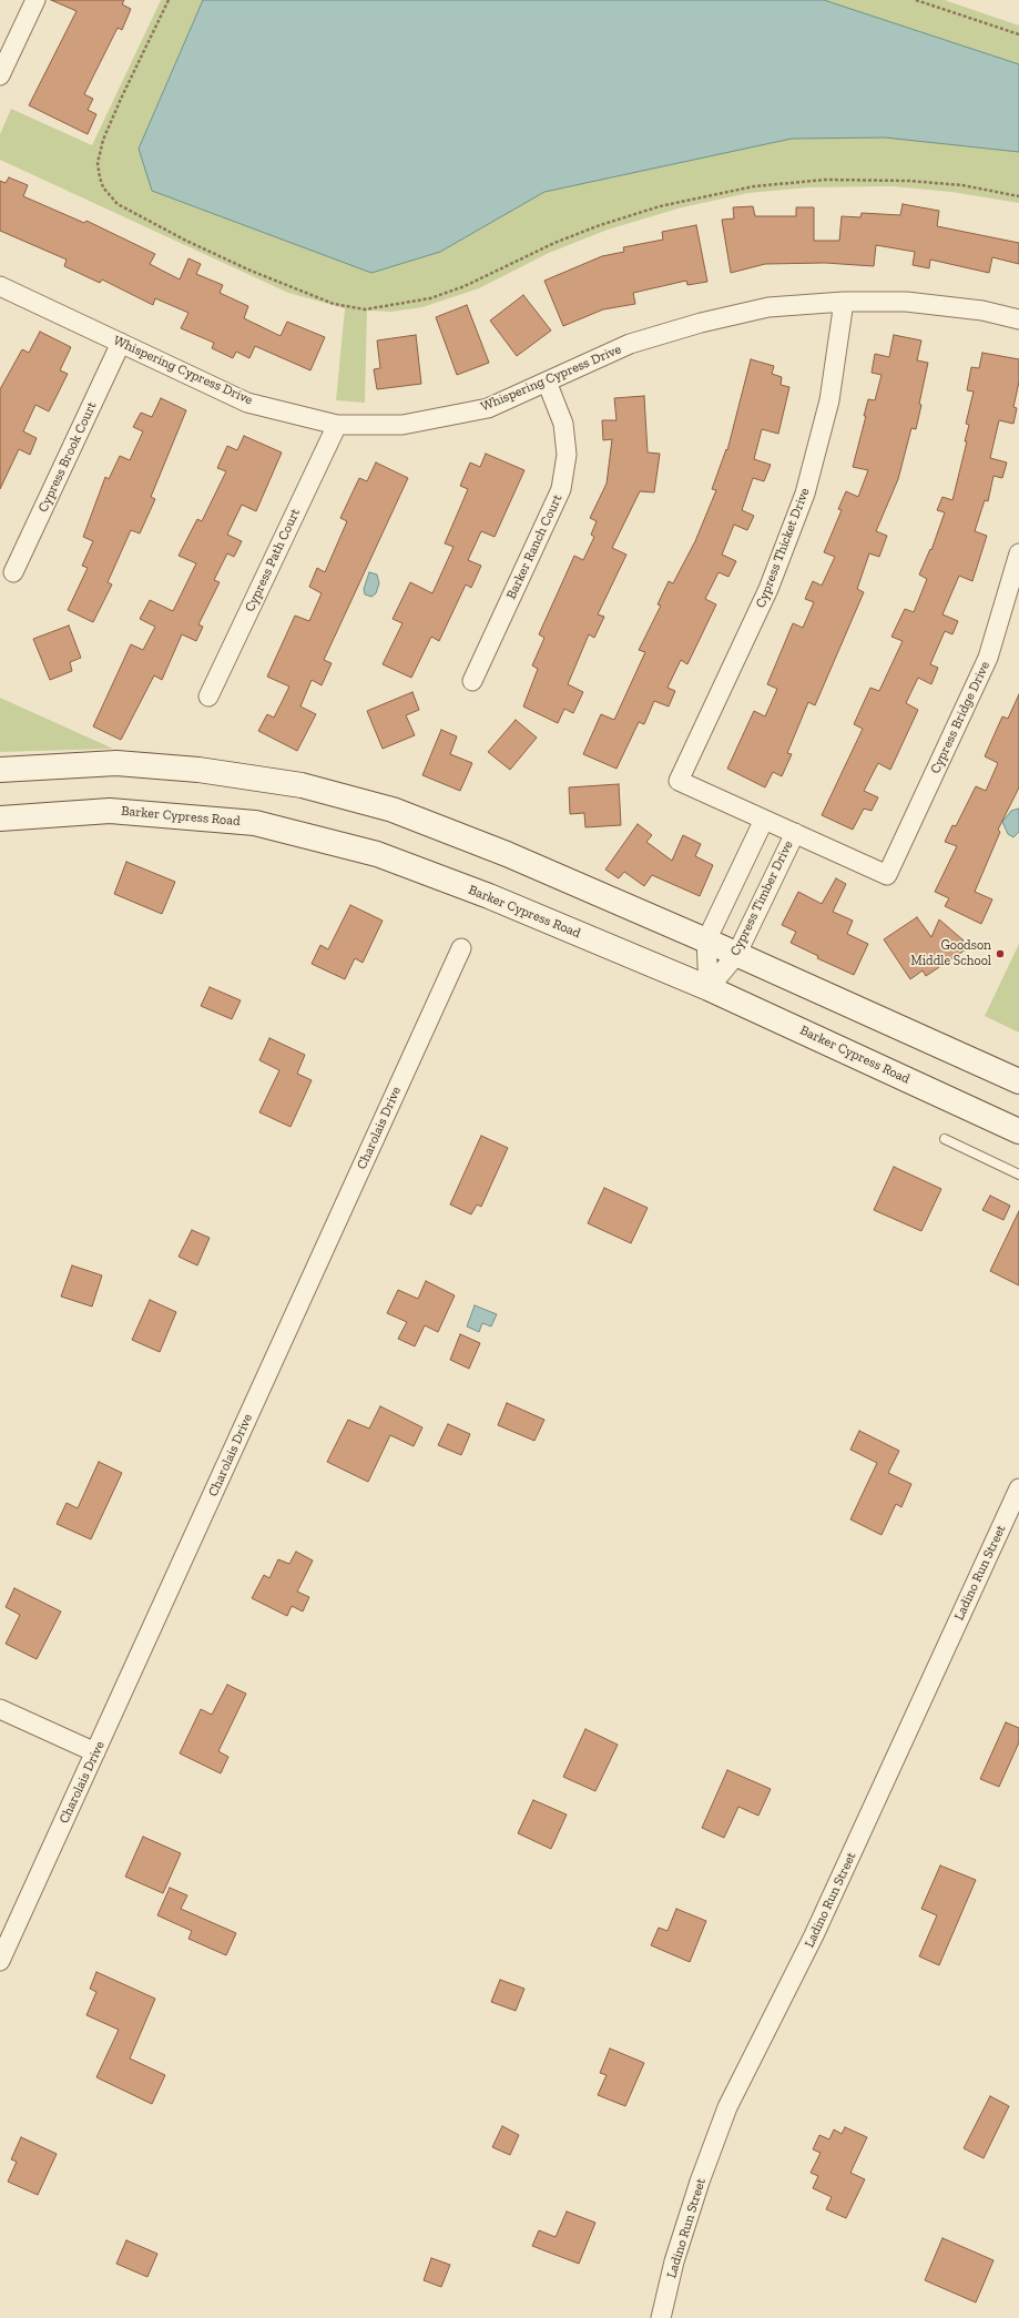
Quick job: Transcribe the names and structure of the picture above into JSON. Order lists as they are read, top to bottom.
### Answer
{
  "streets": {
    "main road": ["Barker Cypress Road"],
    "street": [
      "Whispering Cypress Drive",
      "Cypress Brook Court",
      "Barker Ranch Court",
      "Cypress Thicket Drive",
      "Cypress Path Court",
      "Cypress Bridge Drive",
      "Cypress Timber Drive",
      "Charolais Drive",
      "Ladino Run Street"
    ]
  },
  "crossings": [
    ["Whispering Cypress Drive", "Cypress Brook Court"],
    ["Whispering Cypress Drive", "Barker Ranch Court"],
    ["Whispering Cypress Drive", "Cypress Thicket Drive"],
    ["Whispering Cypress Drive", "Cypress Path Court"],
    ["Cypress Thicket Drive", "Cypress Timber Drive"],
    ["Cypress Bridge Drive", "Cypress Timber Drive"],
    ["Barker Cypress Road", "Cypress Timber Drive"]
  ],
  "places": ["Goodson Middle School"]
}
